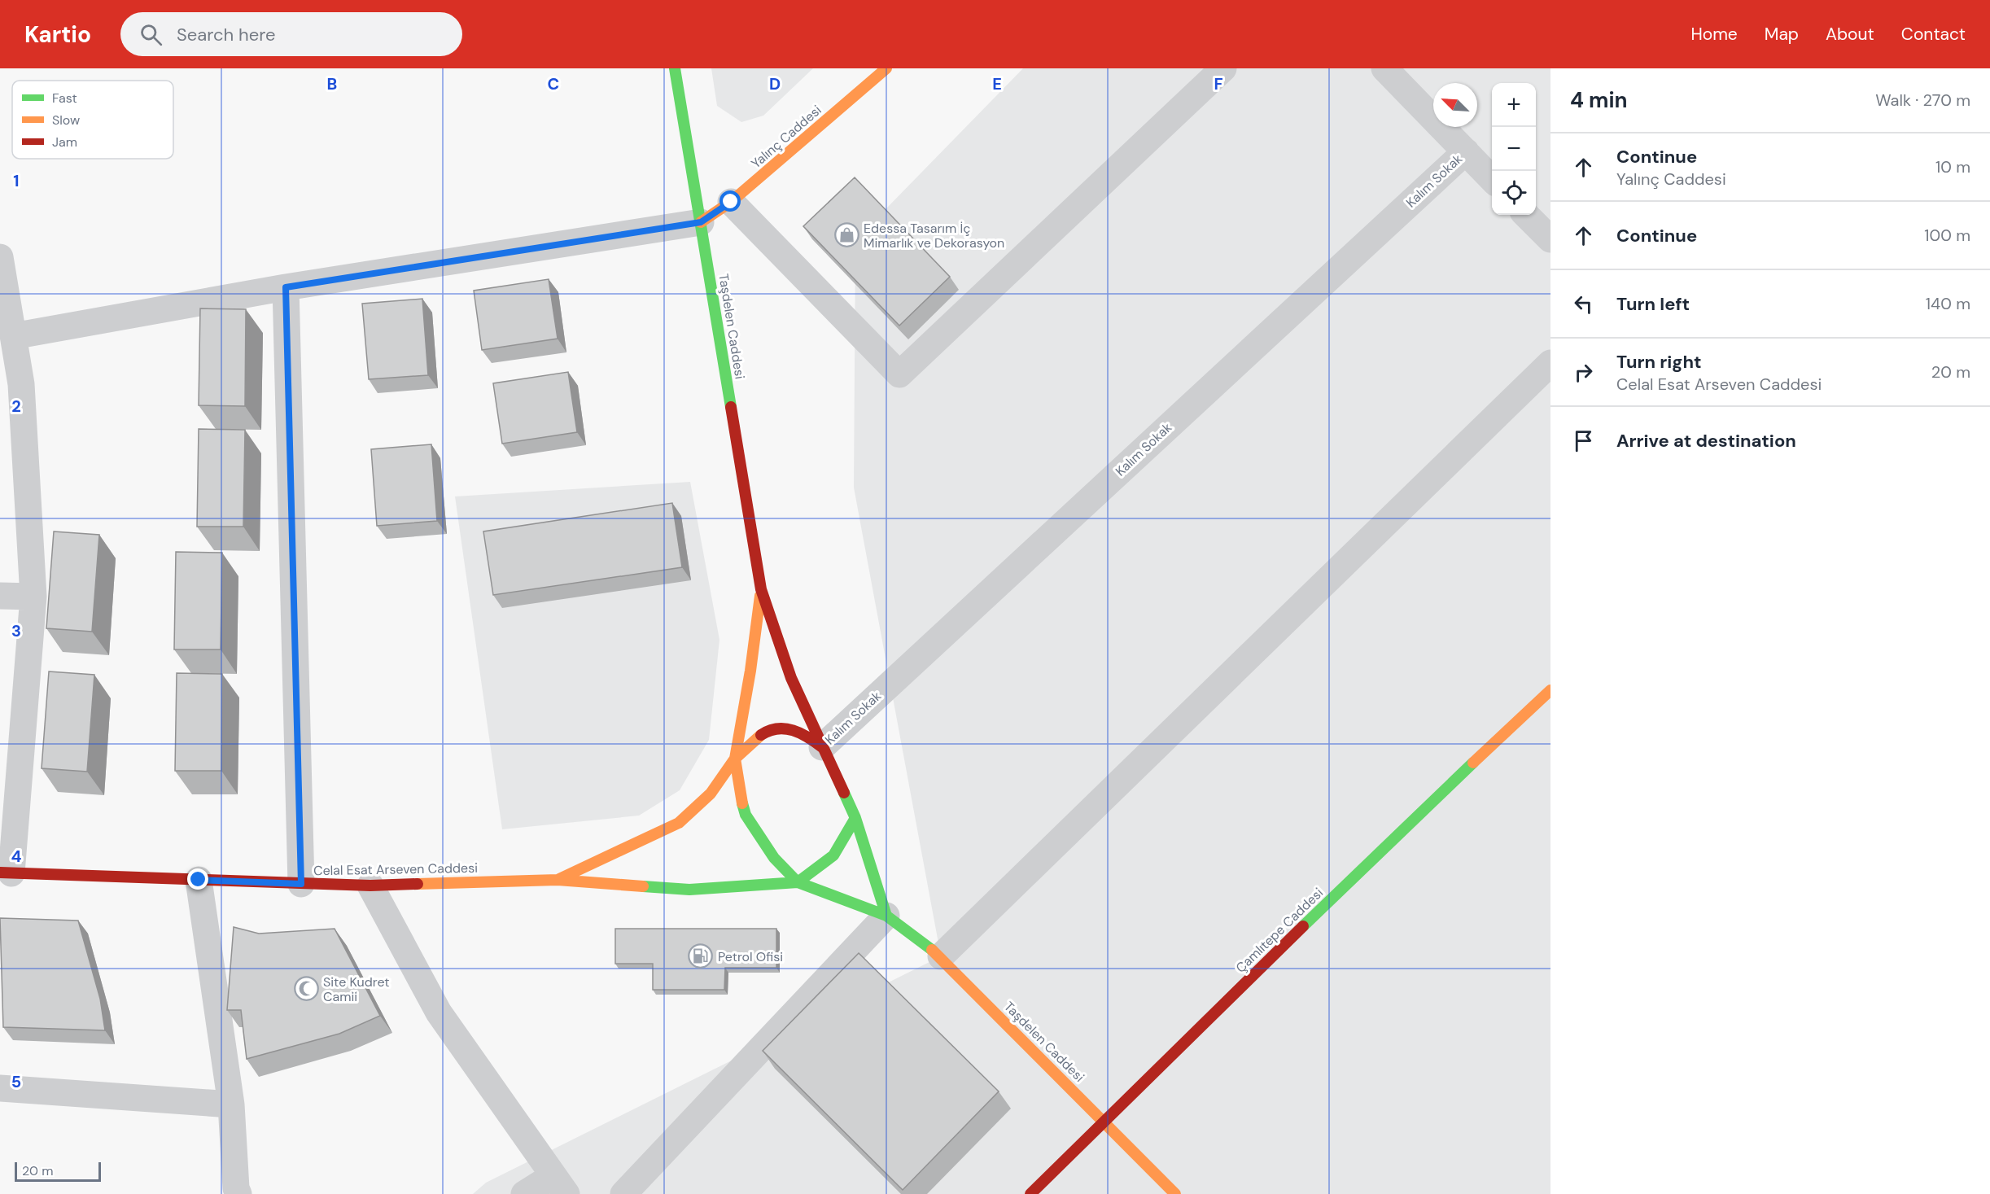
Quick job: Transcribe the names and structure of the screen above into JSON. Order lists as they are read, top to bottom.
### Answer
{
  "streets": {
    "main road": [
      "Yalınç Caddesi",
      "Taşdelen Caddesi",
      "Celal Esat Arseven Caddesi",
      "Çamlıtepe Caddesi"
    ],
    "street": ["Kalım Sokak"]
  },
  "crossings": [
    ["Yalınç Caddesi", "Taşdelen Caddesi"],
    ["Kalım Sokak", "Taşdelen Caddesi"],
    ["Kalım Sokak", "Celal Esat Arseven Caddesi"],
    ["Taşdelen Caddesi", "Celal Esat Arseven Caddesi"],
    ["Taşdelen Caddesi", "Çamlıtepe Caddesi"]
  ],
  "places": {
    "shop": ["Edessa Tasarım İç Mimarlık ve Dekorasyon"],
    "fuel station": ["Petrol Ofisi"],
    "mosque": ["Site Kudret Camii"]
  },
  "legend": ["Fast", "Slow", "Jam"],
  "scale_bar": "20 m",
  "north": "top left",
  "page": {
    "header": "Kartio",
    "search": "Search here",
    "nav": [
      "Home",
      "Map",
      "About",
      "Contact"
    ],
    "heading": ["4 min", "Walk · 270 m"],
    "map_buttons": ["+", "−"],
    "list": [
      ["Continue", "Yalınç Caddesi", "10 m"],
      ["Continue", "100 m"],
      ["Turn left", "140 m"],
      ["Turn right", "Celal Esat Arseven Caddesi", "20 m"],
      "Arrive at destination"
    ],
    "scale": "20 m"
  },
  "grid": {
    "columns": [
      "B",
      "C",
      "D",
      "E",
      "F"
    ],
    "rows": [
      "1",
      "2",
      "3",
      "4",
      "5"
    ]
  }
}
